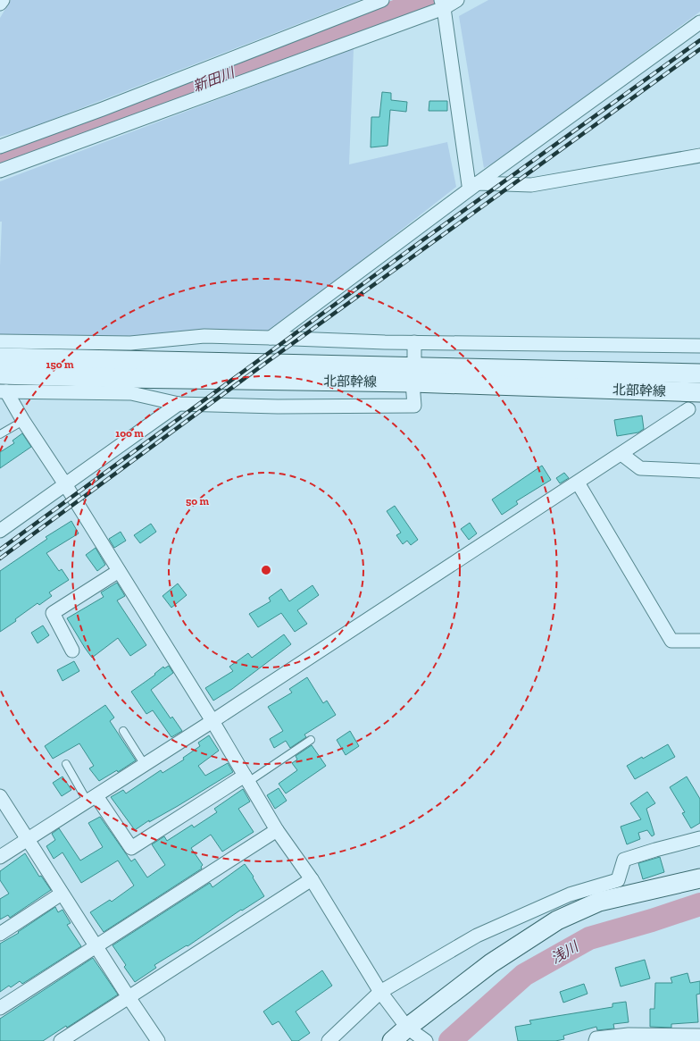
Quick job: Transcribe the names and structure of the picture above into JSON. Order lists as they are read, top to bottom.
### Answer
{
  "streets": {
    "street": ["北部幹線"]
  },
  "water": ["新田川", "浅川"],
  "rings": ["150 m", "100 m", "50 m"]
}
